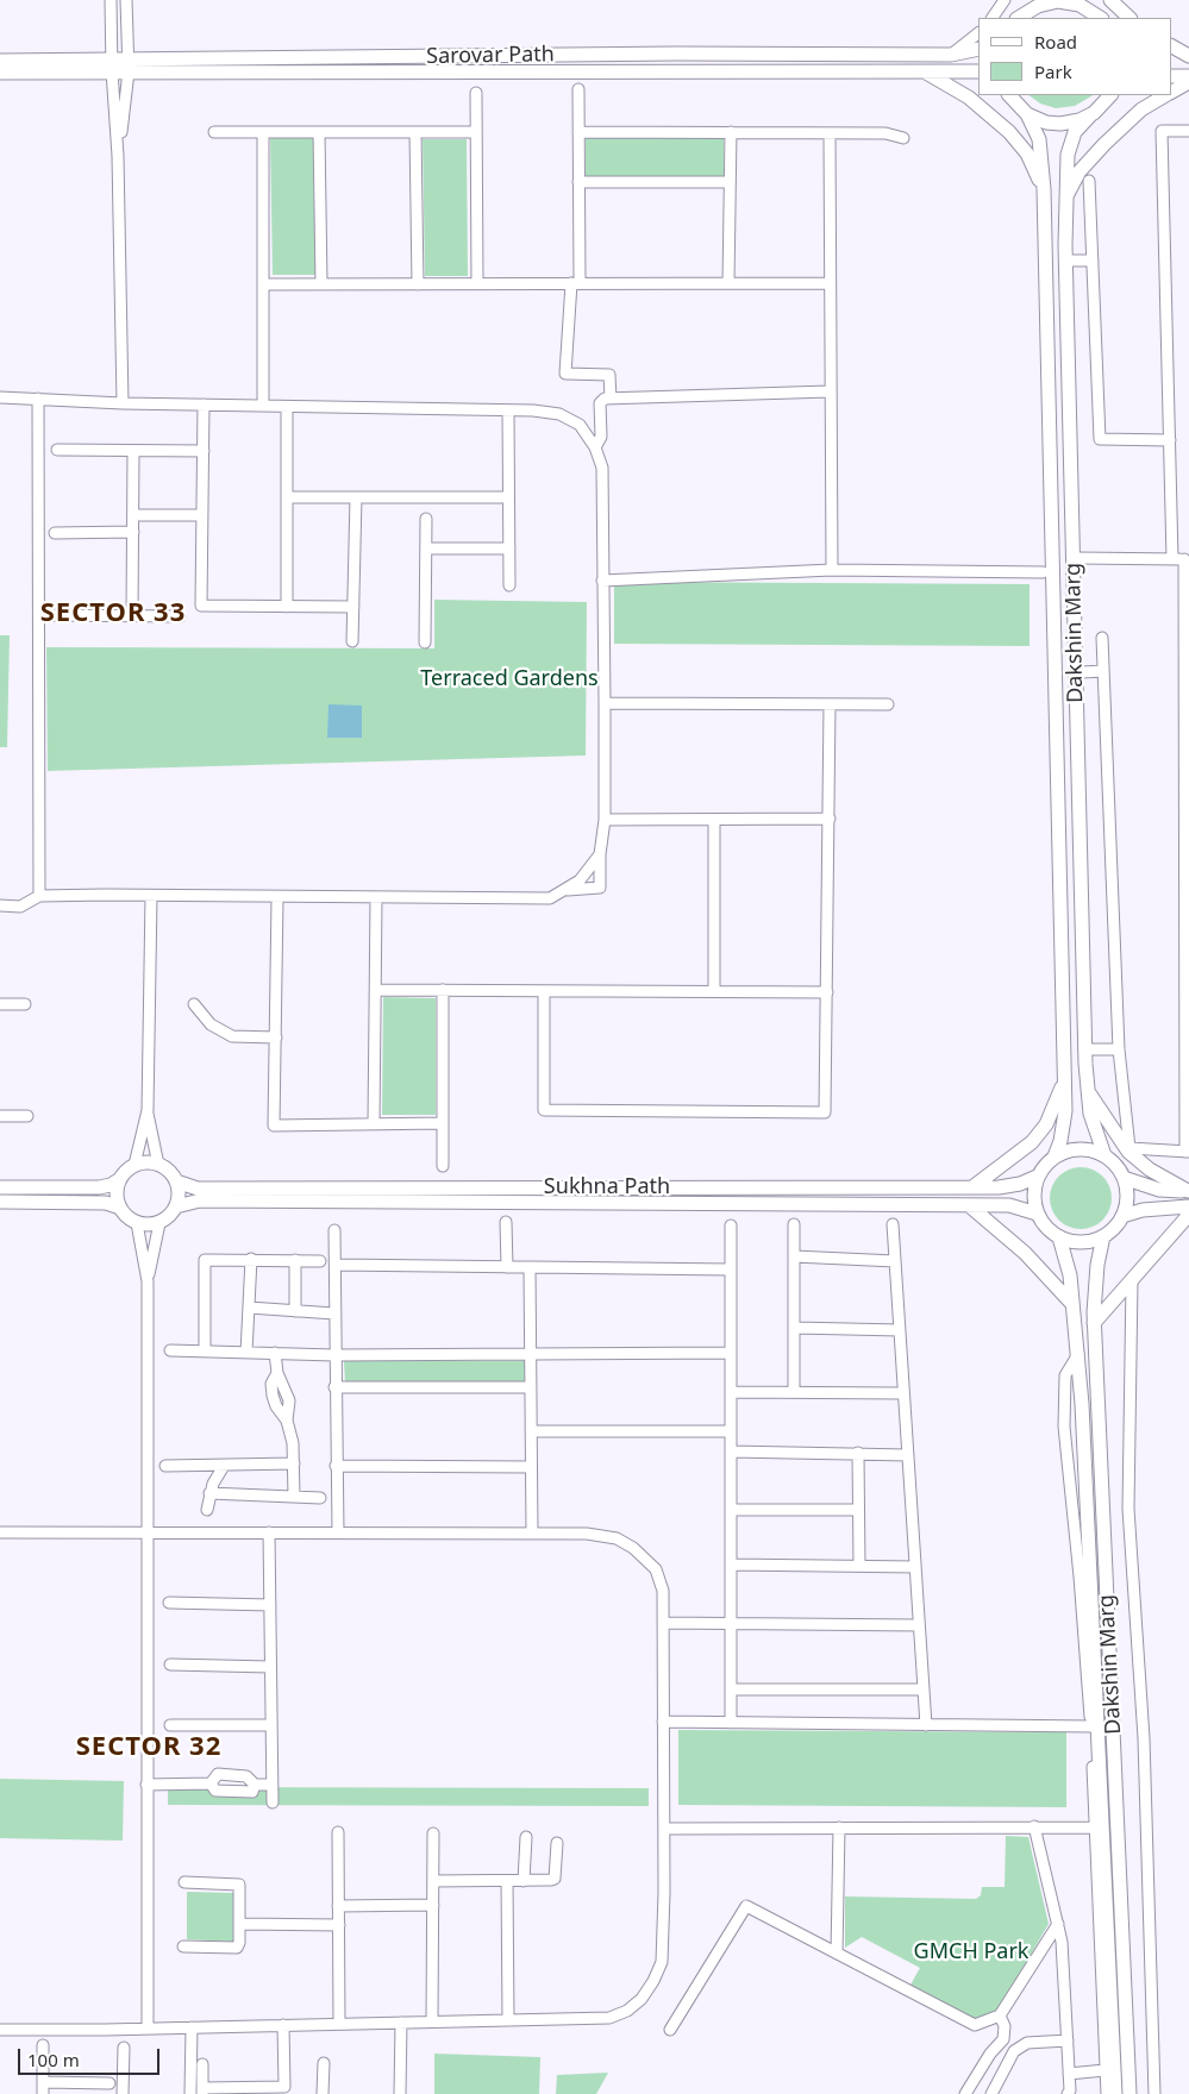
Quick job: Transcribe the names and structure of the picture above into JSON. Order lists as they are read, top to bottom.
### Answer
{
  "streets": {
    "main road": ["Sarovar Path", "Dakshin Marg", "Sukhna Path"]
  },
  "crossings": [
    ["Dakshin Marg", "Sukhna Path"]
  ],
  "districts": ["SECTOR 33", "SECTOR 32"],
  "parks": ["Terraced Gardens", "GMCH Park"],
  "legend": ["Road", "Park"],
  "scale_bar": "100 m"
}
